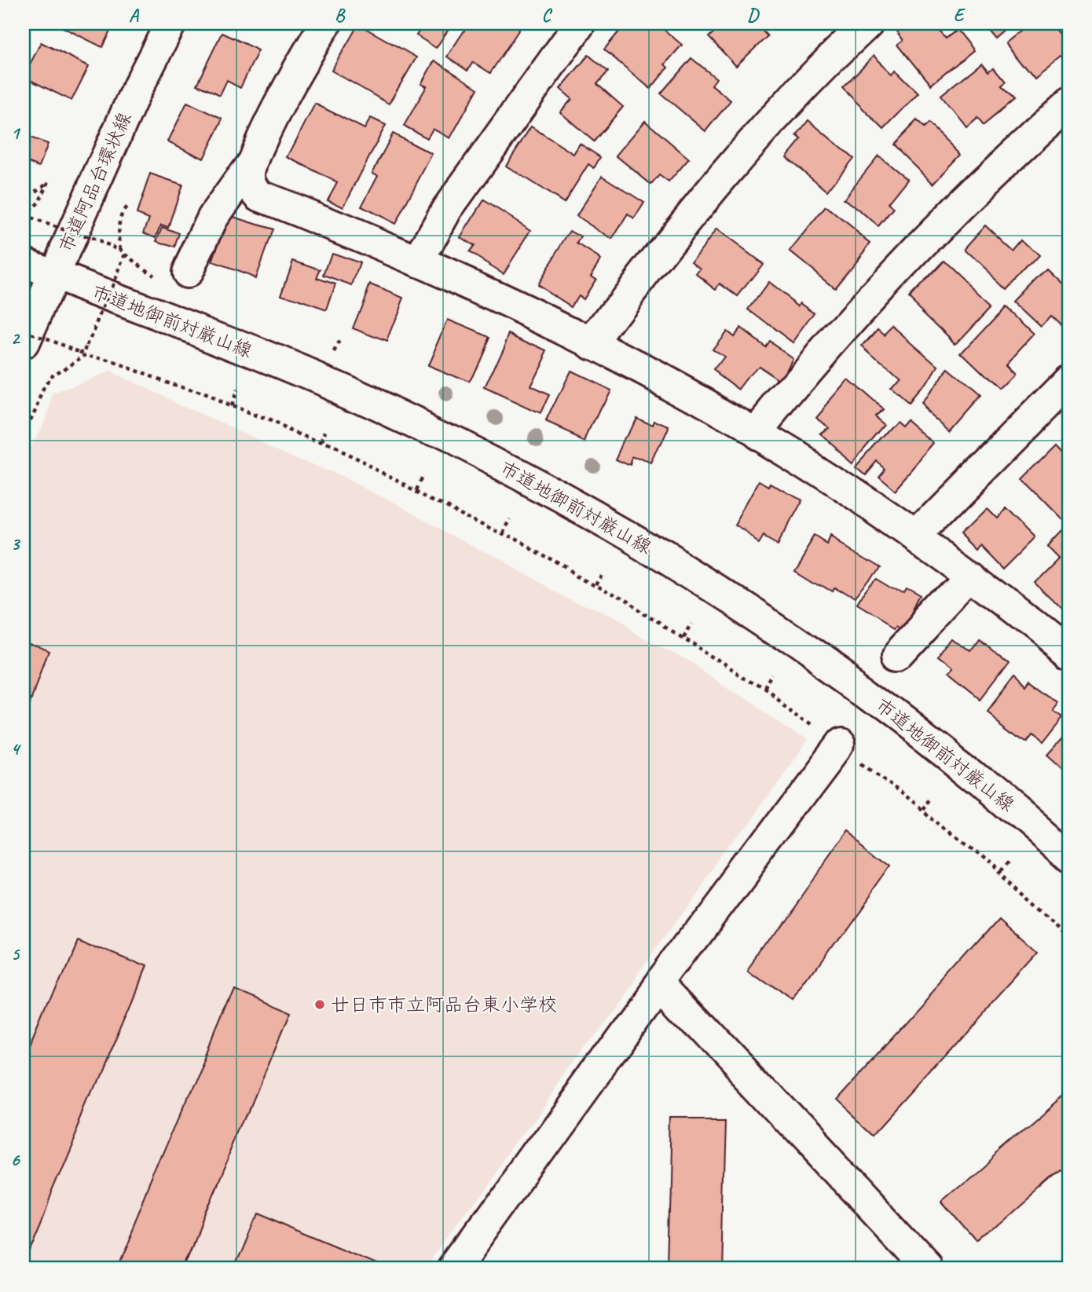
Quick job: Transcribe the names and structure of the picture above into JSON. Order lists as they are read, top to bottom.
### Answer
{
  "streets": {
    "street": ["市道阿品台環状線", "市道地御前対厳山線"]
  },
  "crossings": [
    ["市道阿品台環状線", "市道地御前対厳山線"]
  ],
  "places": ["廿日市市立阿品台東小学校"],
  "grid": {
    "columns": [
      "A",
      "B",
      "C",
      "D",
      "E"
    ],
    "rows": [
      "1",
      "2",
      "3",
      "4",
      "5",
      "6"
    ]
  }
}
